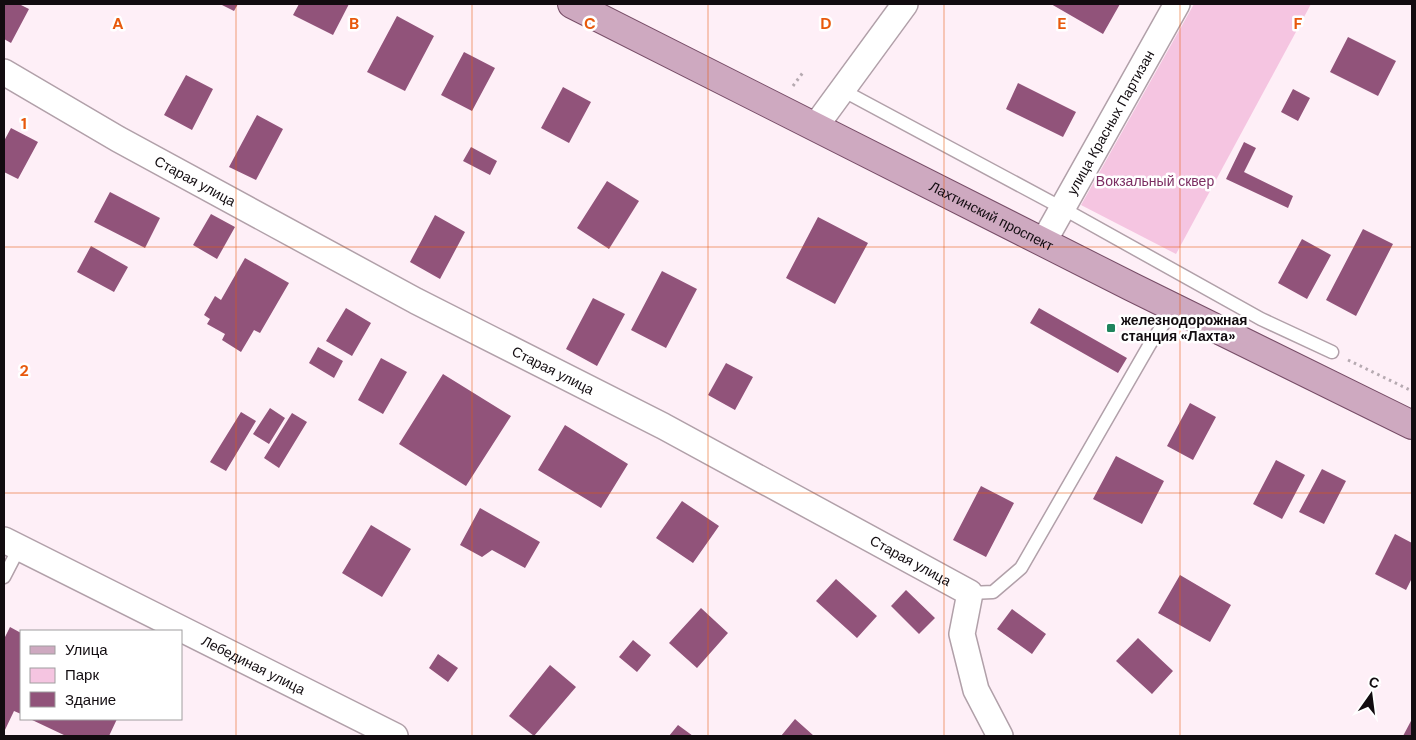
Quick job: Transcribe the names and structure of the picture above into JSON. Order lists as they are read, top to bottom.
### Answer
{
  "streets": {
    "main road": ["Лахтинский проспект"],
    "street": ["улица Красных Партизан", "Старая улица", "Лебединая улица"]
  },
  "crossings": [
    ["улица Красных Партизан", "Лахтинский проспект"]
  ],
  "parks": ["Вокзальный сквер"],
  "places": {
    "transit": ["железнодорожная станция «Лахта»"]
  },
  "legend": ["Улица", "Парк", "Здание"],
  "north": "top",
  "grid": {
    "columns": [
      "A",
      "B",
      "C",
      "D",
      "E",
      "F"
    ],
    "rows": ["1", "2"]
  }
}
